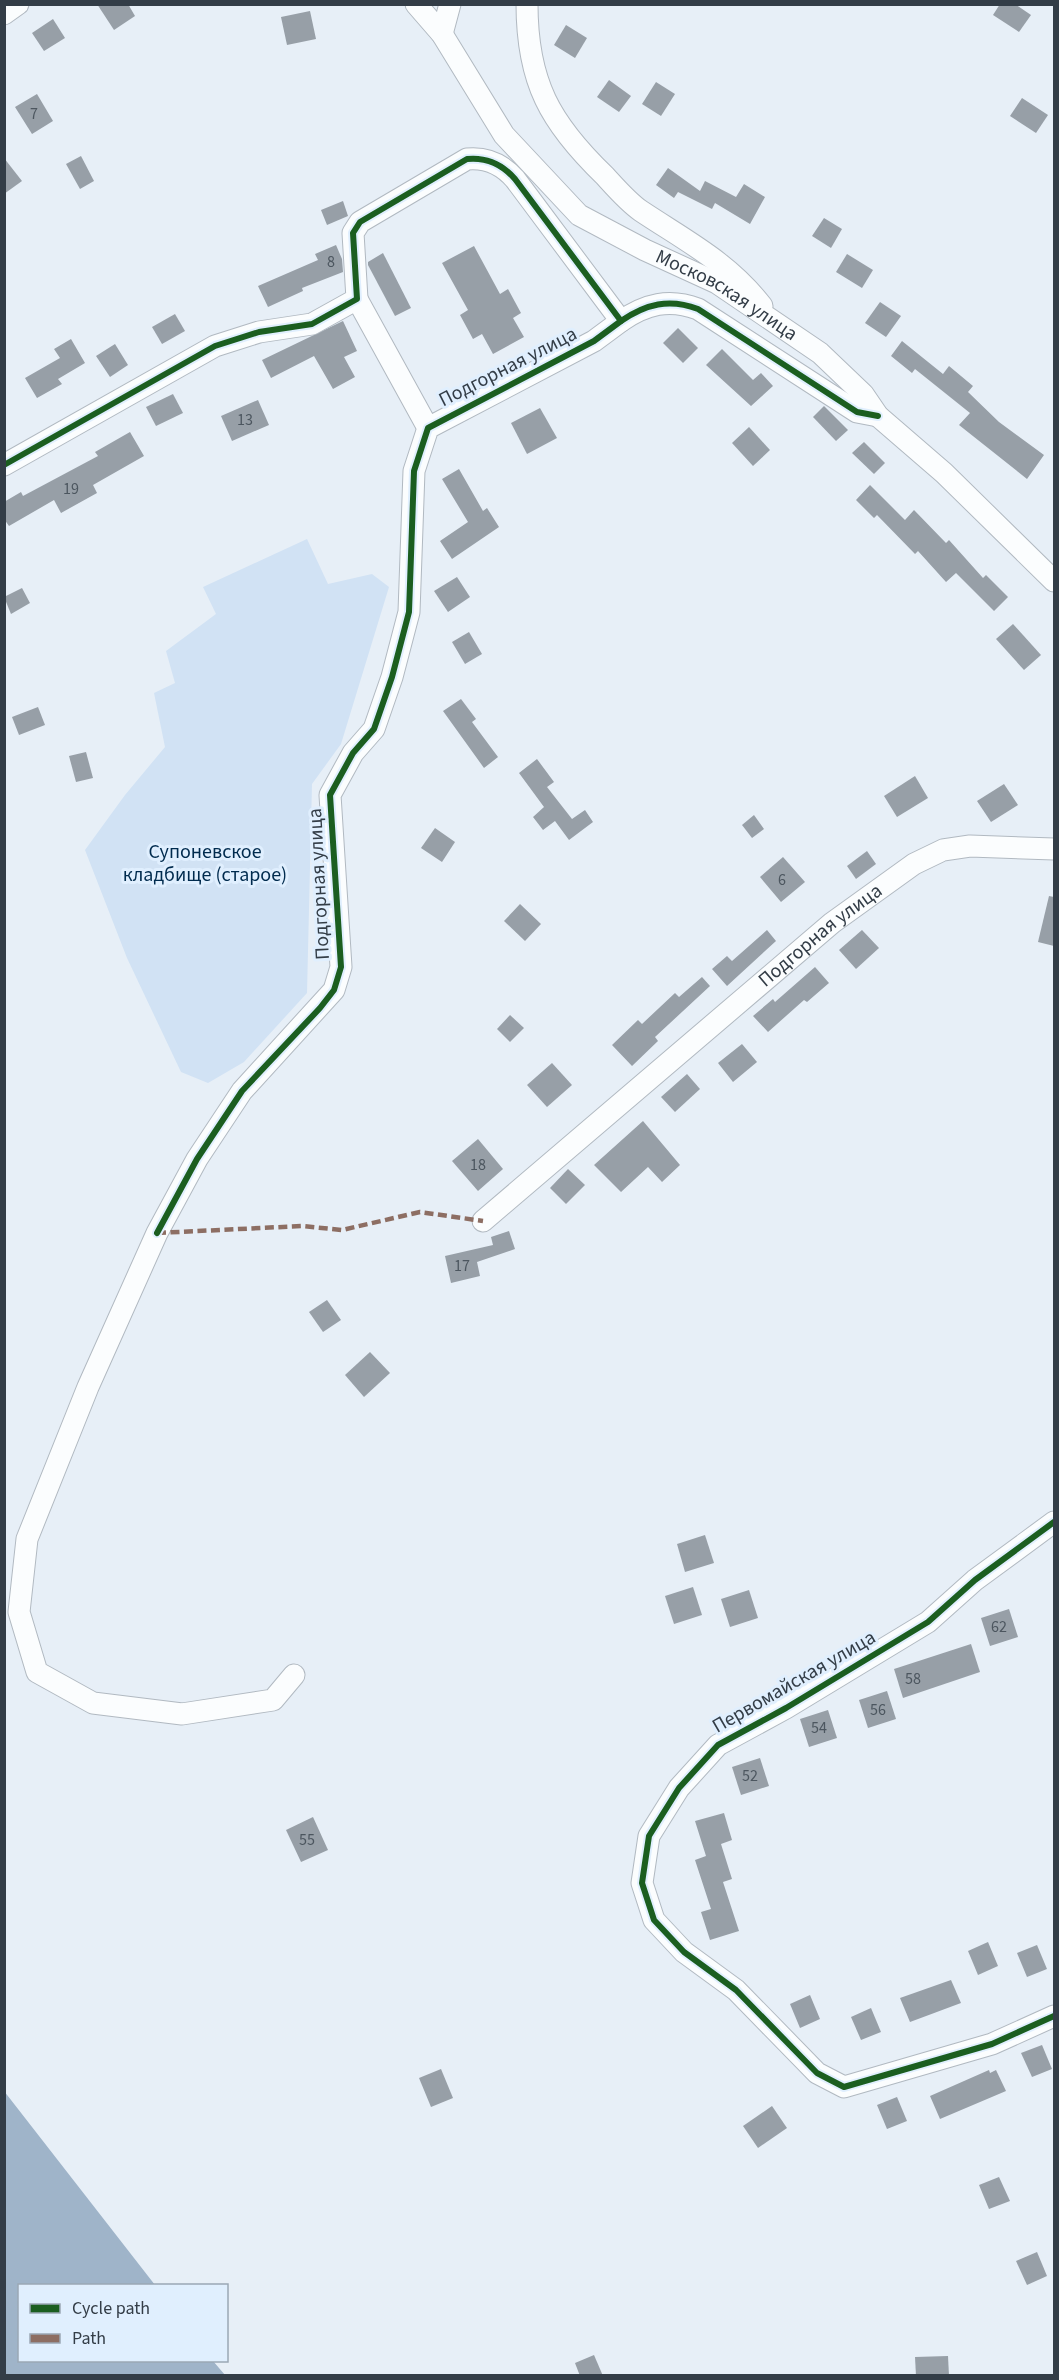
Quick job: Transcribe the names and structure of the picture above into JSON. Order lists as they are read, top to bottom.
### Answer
{
  "streets": {
    "street": ["Московская улица", "Подгорная улица", "Первомайская улица"]
  },
  "crossings": [
    ["Московская улица", "Подгорная улица"]
  ],
  "parks": ["Супоневское кладбище (старое)"],
  "house_numbers": [
    "7",
    "8",
    "13",
    "19",
    "6",
    "18",
    "17",
    "62",
    "58",
    "56",
    "54",
    "52",
    "55"
  ],
  "legend": ["Cycle path", "Path"]
}
